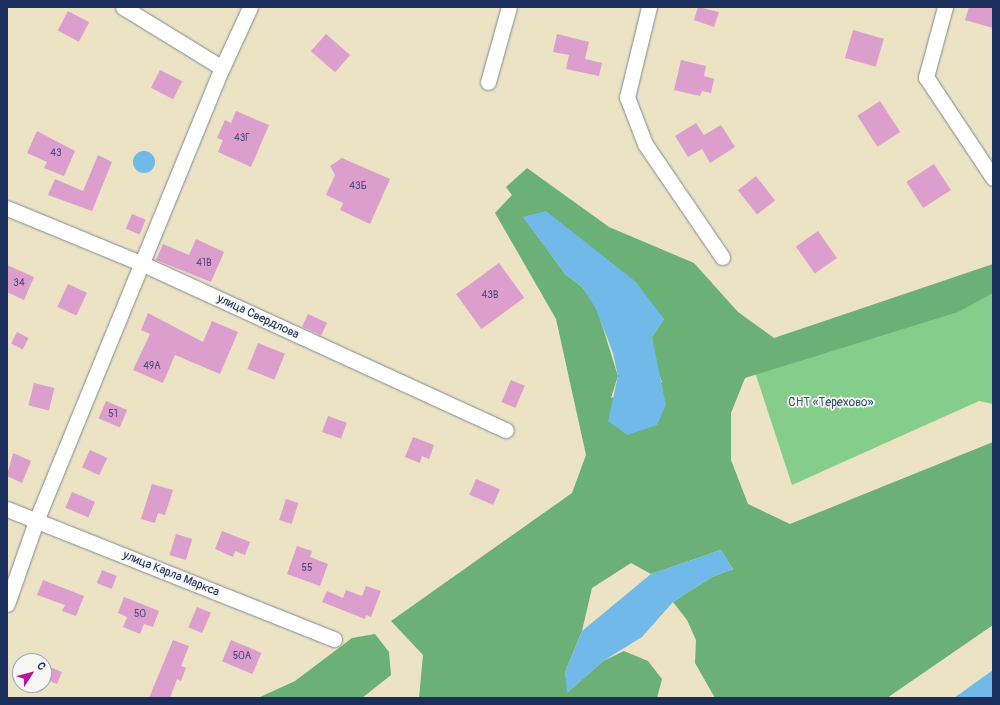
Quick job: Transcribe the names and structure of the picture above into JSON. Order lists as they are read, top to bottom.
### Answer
{
  "streets": {
    "street": ["улица Свердлова", "улица Карла Маркса"]
  },
  "parks": ["СНТ «Терехово»"],
  "house_numbers": [
    "43Г",
    "43",
    "43Б",
    "41В",
    "34",
    "43В",
    "49А",
    "51",
    "55",
    "50",
    "50А"
  ],
  "north": "top right"
}
